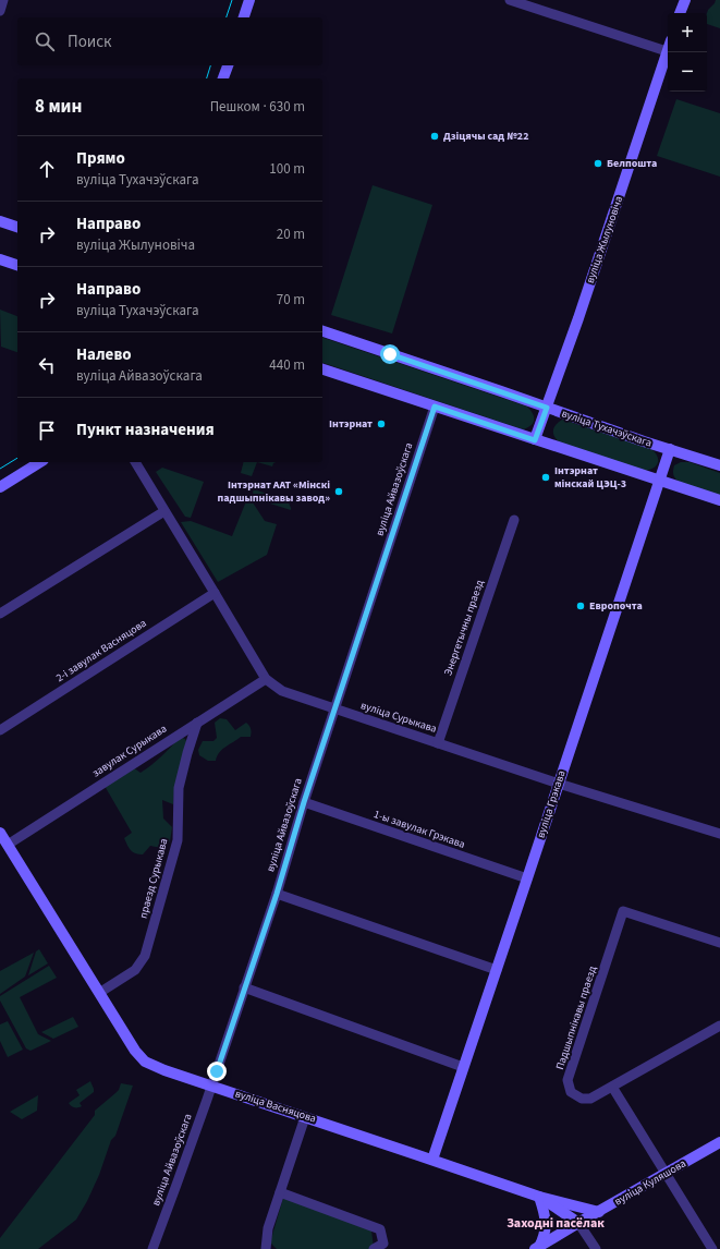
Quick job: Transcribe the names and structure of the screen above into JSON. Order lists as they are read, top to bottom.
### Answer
{
  "streets": {
    "street": [
      "вуліца Жылуновіча",
      "вуліца Тухачэўскага",
      "вуліца Айвазоўскага",
      "Энергетычны праезд",
      "2-і завулак Васняцова",
      "вуліца Сурыкава",
      "завулак Сурыкава",
      "вуліца Грэкава",
      "1-ы завулак Грэкава",
      "праезд Сурыкава",
      "Падшыпнікавы праезд",
      "вуліца Васняцова",
      "вуліца Куляшова"
    ]
  },
  "crossings": [
    ["вуліца Жылуновіча", "вуліца Тухачэўскага"],
    ["вуліца Тухачэўскага", "вуліца Грэкава"],
    ["вуліца Айвазоўскага", "вуліца Сурыкава"],
    ["вуліца Айвазоўскага", "1-ы завулак Грэкава"],
    ["вуліца Айвазоўскага", "вуліца Васняцова"],
    ["Энергетычны праезд", "вуліца Сурыкава"],
    ["2-і завулак Васняцова", "вуліца Сурыкава"],
    ["вуліца Сурыкава", "завулак Сурыкава"],
    ["вуліца Сурыкава", "вуліца Грэкава"],
    ["завулак Сурыкава", "праезд Сурыкава"],
    ["завулак Сурыкава", "вуліца Васняцова"],
    ["вуліца Грэкава", "1-ы завулак Грэкава"],
    ["вуліца Грэкава", "вуліца Васняцова"],
    ["праезд Сурыкава", "вуліца Васняцова"],
    ["вуліца Васняцова", "вуліца Куляшова"]
  ],
  "districts": ["Заходні пасёлак"],
  "places": [
    "Дзіцячы сад №22",
    "Белпошта",
    "Інтэрнат",
    "Інтэрнат мінскай ЦЭЦ-3",
    "Інтэрнат ААТ «Мінскі падшыпнікавы завод»",
    "Европочта"
  ],
  "page": {
    "map_buttons": ["+", "−"],
    "search": "Поиск",
    "heading": ["8 мин", "Пешком · 630 m"],
    "list": [
      ["Прямо", "вуліца Тухачэўскага", "100 m"],
      ["Направо", "вуліца Жылуновіча", "20 m"],
      ["Направо", "вуліца Тухачэўскага", "70 m"],
      ["Налево", "вуліца Айвазоўскага", "440 m"],
      "Пункт назначения"
    ]
  }
}
